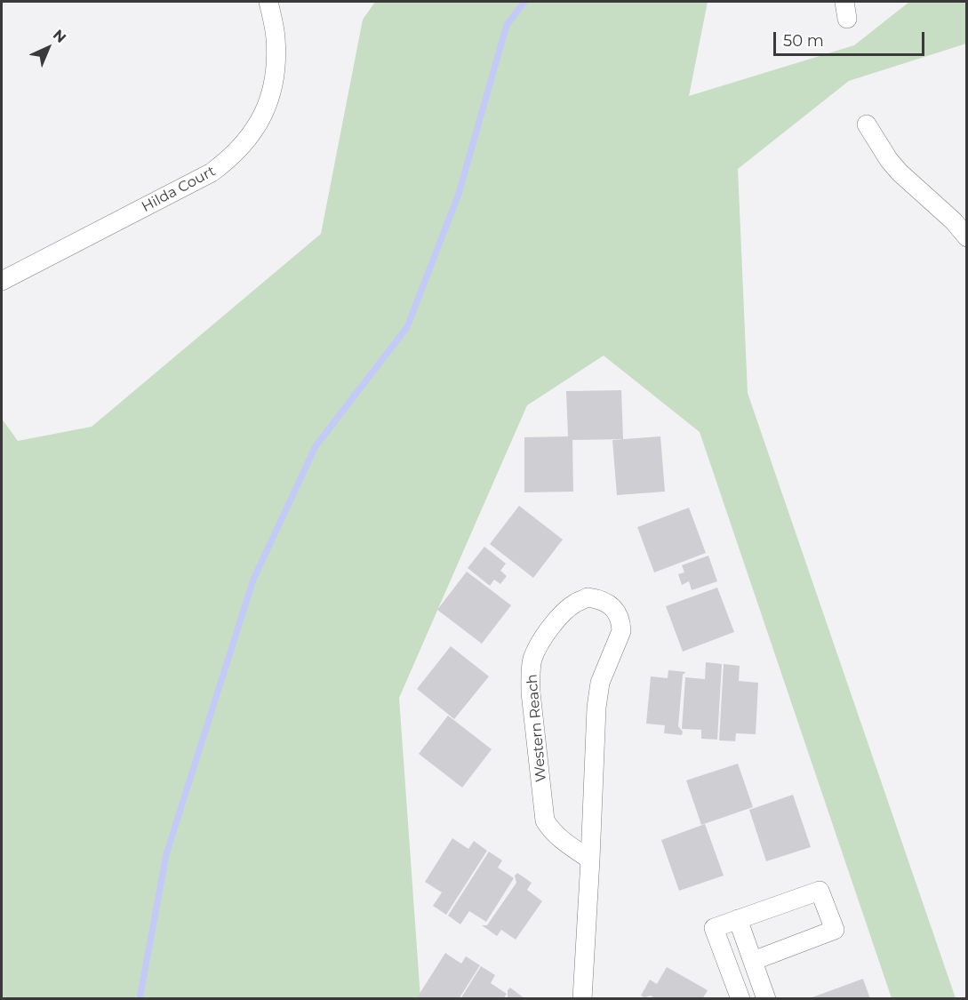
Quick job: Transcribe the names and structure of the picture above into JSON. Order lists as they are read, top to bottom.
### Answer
{
  "streets": {
    "street": ["Hilda Court", "Western Reach"]
  },
  "scale_bar": "50 m",
  "north": "top right"
}
